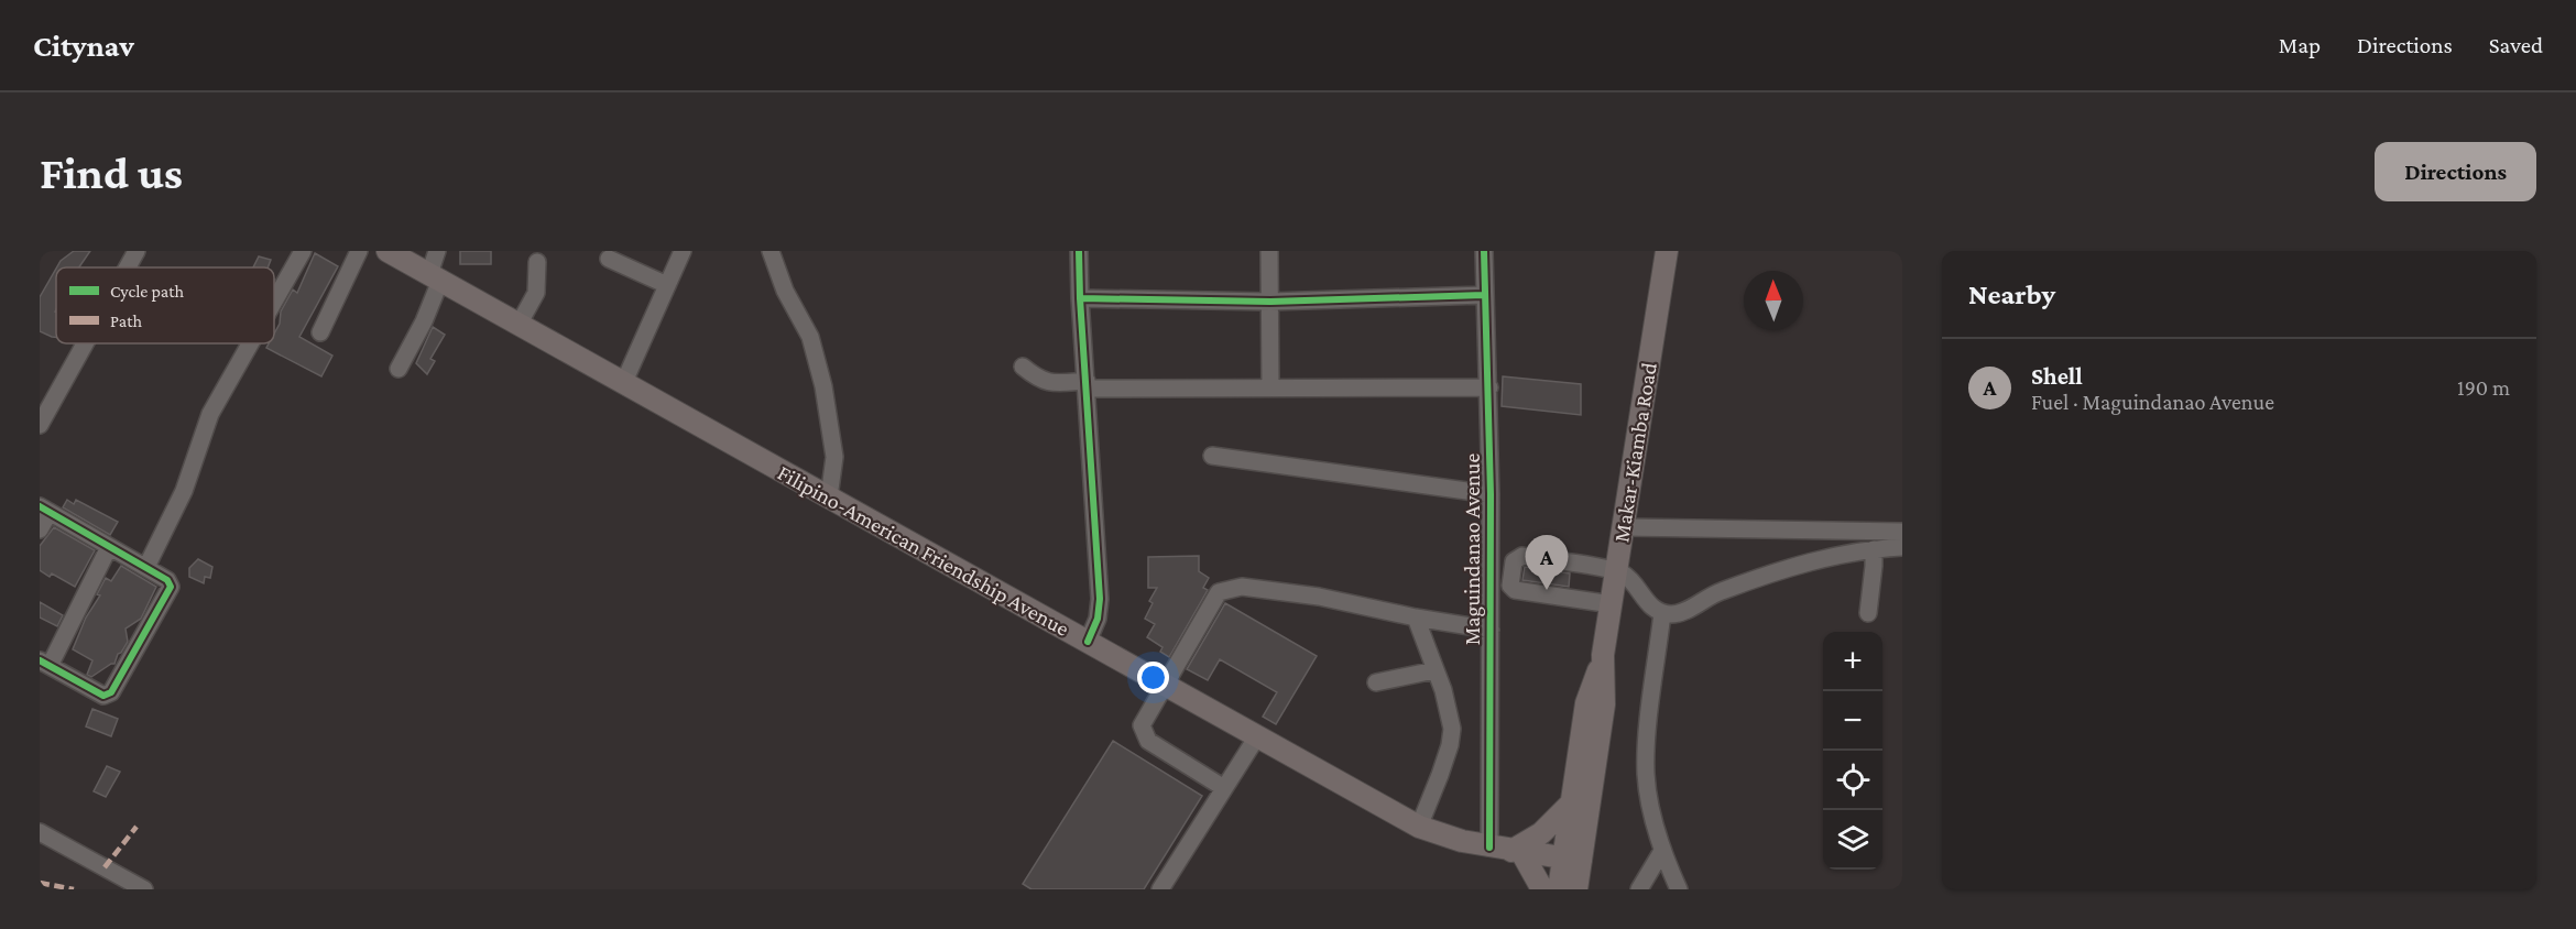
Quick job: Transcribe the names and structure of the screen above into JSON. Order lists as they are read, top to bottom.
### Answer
{
  "streets": {
    "main road": ["Makar-Kiamba Road", "Filipino-American Friendship Avenue"],
    "street": ["Maguindanao Avenue"]
  },
  "crossings": [
    ["Makar-Kiamba Road", "Filipino-American Friendship Avenue"],
    ["Maguindanao Avenue", "Filipino-American Friendship Avenue"]
  ],
  "legend": ["Cycle path", "Path"],
  "north": "top",
  "page": {
    "header": "Citynav",
    "nav": ["Map", "Directions", "Saved"],
    "buttons": "Directions",
    "title": "Find us",
    "heading": "Nearby",
    "list": [
      {
        "mark": "A",
        "name": "Shell",
        "note": "Fuel · Maguindanao Avenue",
        "value": "190 m"
      }
    ],
    "pins": "A",
    "map_buttons": ["+", "−"]
  }
}
